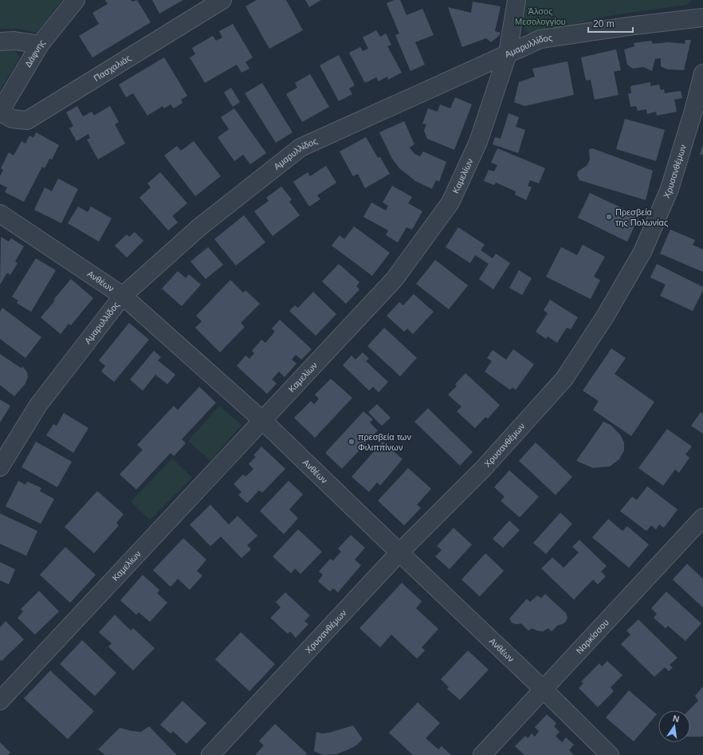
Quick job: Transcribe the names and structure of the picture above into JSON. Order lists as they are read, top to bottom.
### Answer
{
  "streets": {
    "street": [
      "Αμαρυλλίδος",
      "Δάφνης",
      "Πασχαλιάς",
      "Χρυσανθέμων",
      "Καμελίων",
      "Ανθέων",
      "Ναρκίσσου"
    ]
  },
  "crossings": [
    ["Αμαρυλλίδος", "Καμελίων"],
    ["Αμαρυλλίδος", "Ανθέων"],
    ["Δάφνης", "Πασχαλιάς"],
    ["Χρυσανθέμων", "Ανθέων"],
    ["Καμελίων", "Ανθέων"],
    ["Ανθέων", "Ναρκίσσου"]
  ],
  "parks": ["Άλσος Μεσολογγίου"],
  "places": ["Πρεσβεία της Πολωνίας", "πρεσβεία των Φιλιππίνων"],
  "scale_bar": "20 m",
  "north": "top"
}
